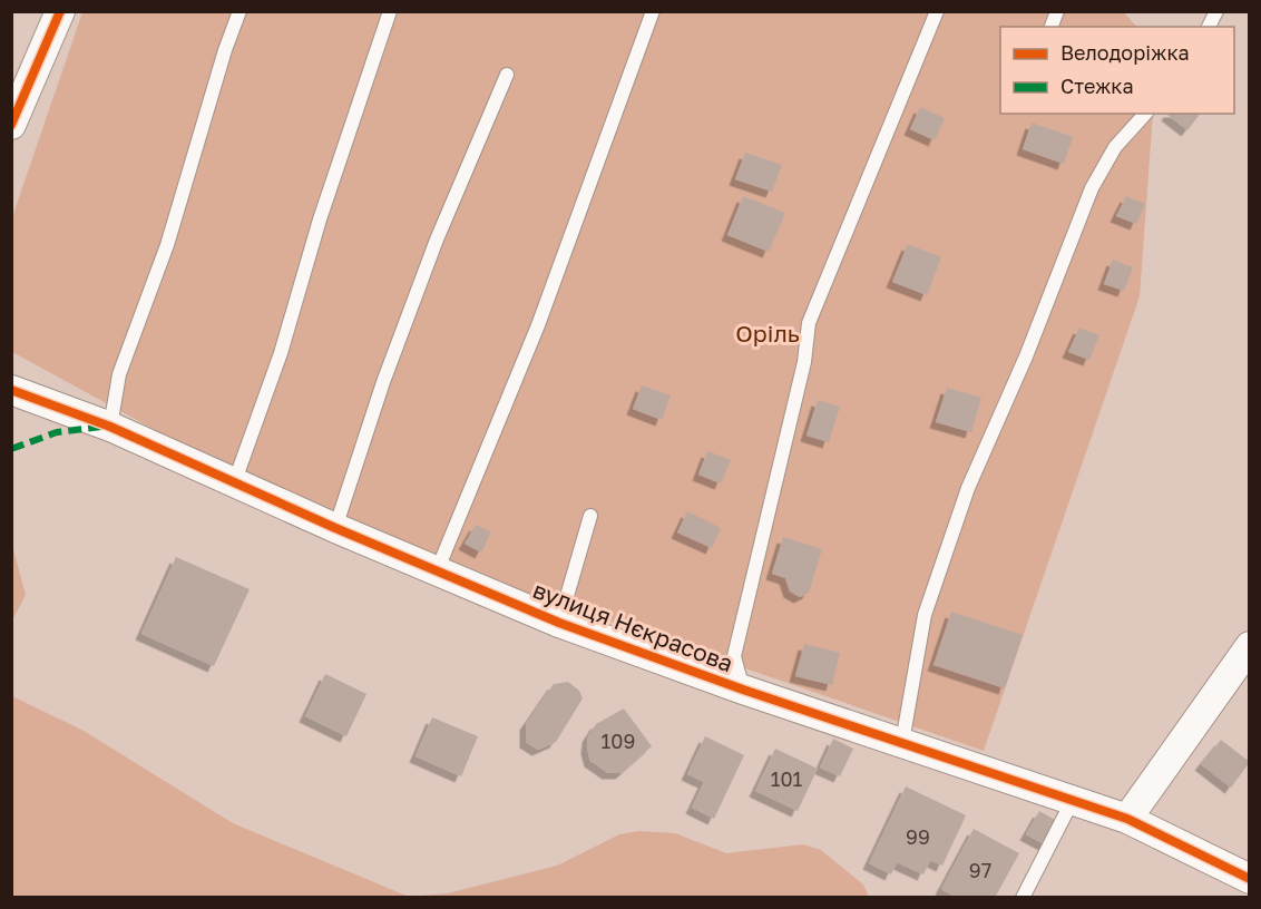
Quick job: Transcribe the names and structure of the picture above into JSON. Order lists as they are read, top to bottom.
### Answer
{
  "streets": {
    "street": ["вулиця Нєкрасова"]
  },
  "parks": ["Оріль"],
  "house_numbers": [
    "109",
    "101",
    "99",
    "97"
  ],
  "legend": ["Велодоріжка", "Стежка"]
}
